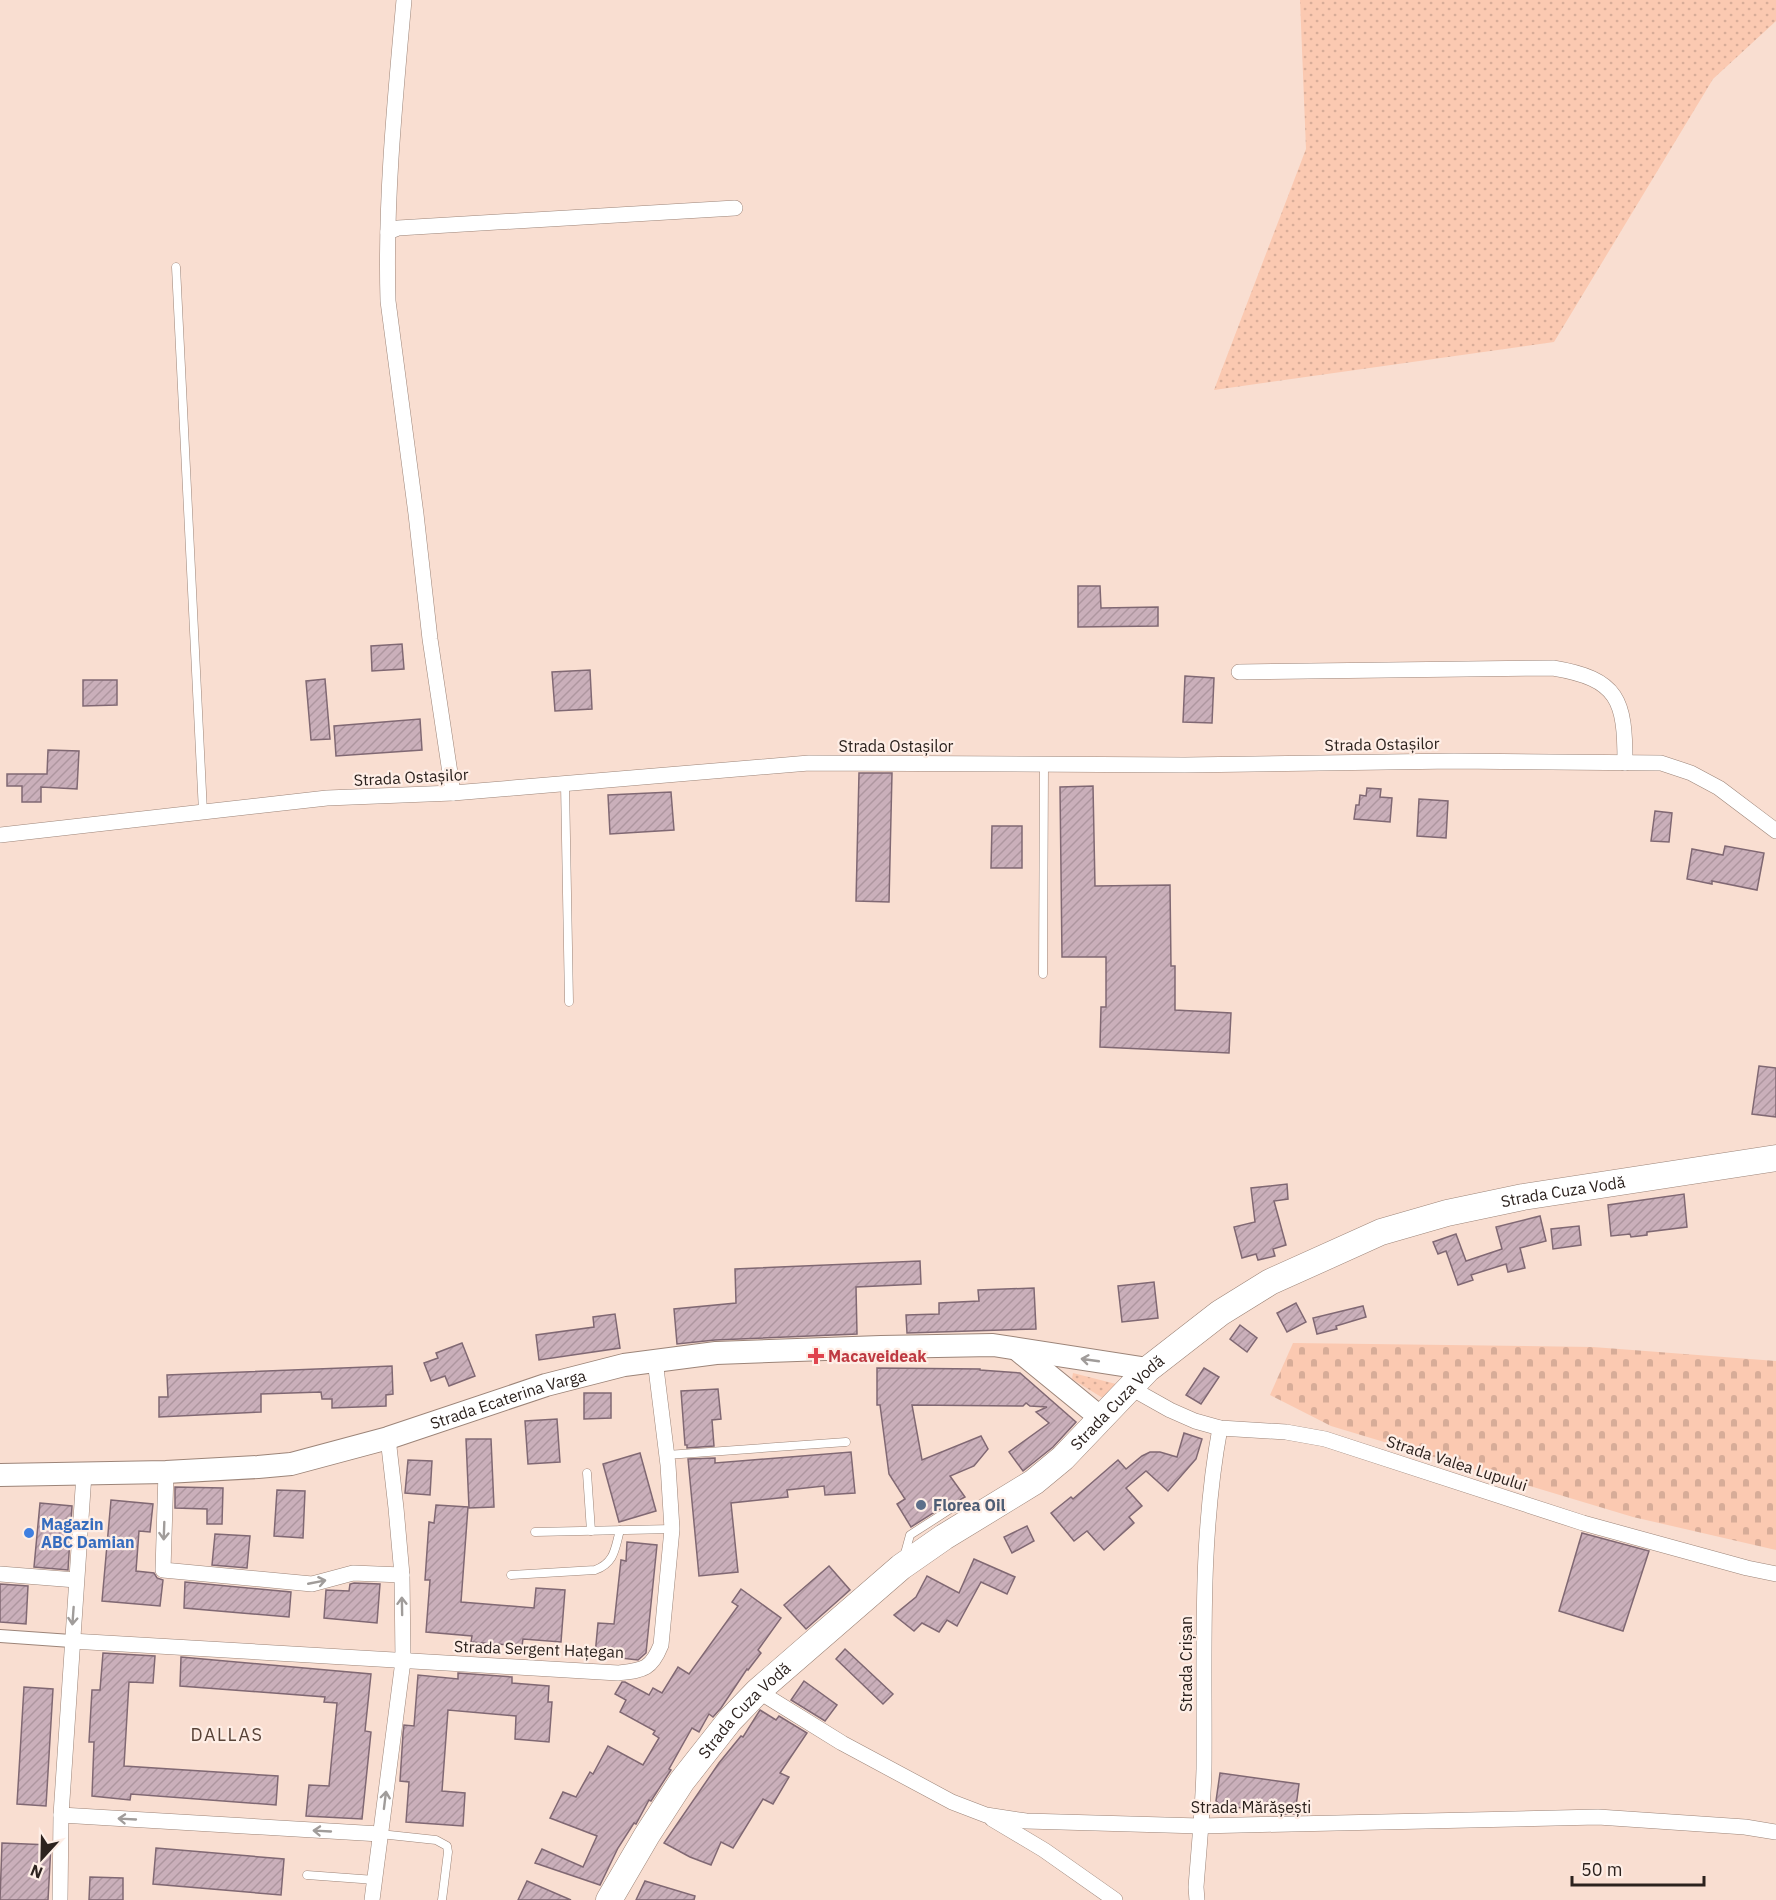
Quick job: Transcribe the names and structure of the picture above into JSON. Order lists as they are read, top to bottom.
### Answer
{
  "streets": {
    "main road": ["Strada Cuza Vodă", "Strada Ecaterina Varga"],
    "street": [
      "Strada Ostașilor",
      "Strada Valea Lupului",
      "Strada Sergent Hațegan",
      "Strada Crișan",
      "Strada Mărășești"
    ]
  },
  "crossings": [
    ["Strada Cuza Vodă", "Strada Ecaterina Varga"],
    ["Strada Cuza Vodă", "Strada Valea Lupului"],
    ["Strada Cuza Vodă", "Strada Mărășești"],
    ["Strada Ecaterina Varga", "Strada Sergent Hațegan"],
    ["Strada Valea Lupului", "Strada Crișan"],
    ["Strada Crișan", "Strada Mărășești"]
  ],
  "districts": ["DALLAS"],
  "places": {
    "health": ["Macaveideak"],
    "other": ["Florea Oil", "Magazin ABC Damian"]
  },
  "scale_bar": "50 m",
  "north": "bottom"
}
